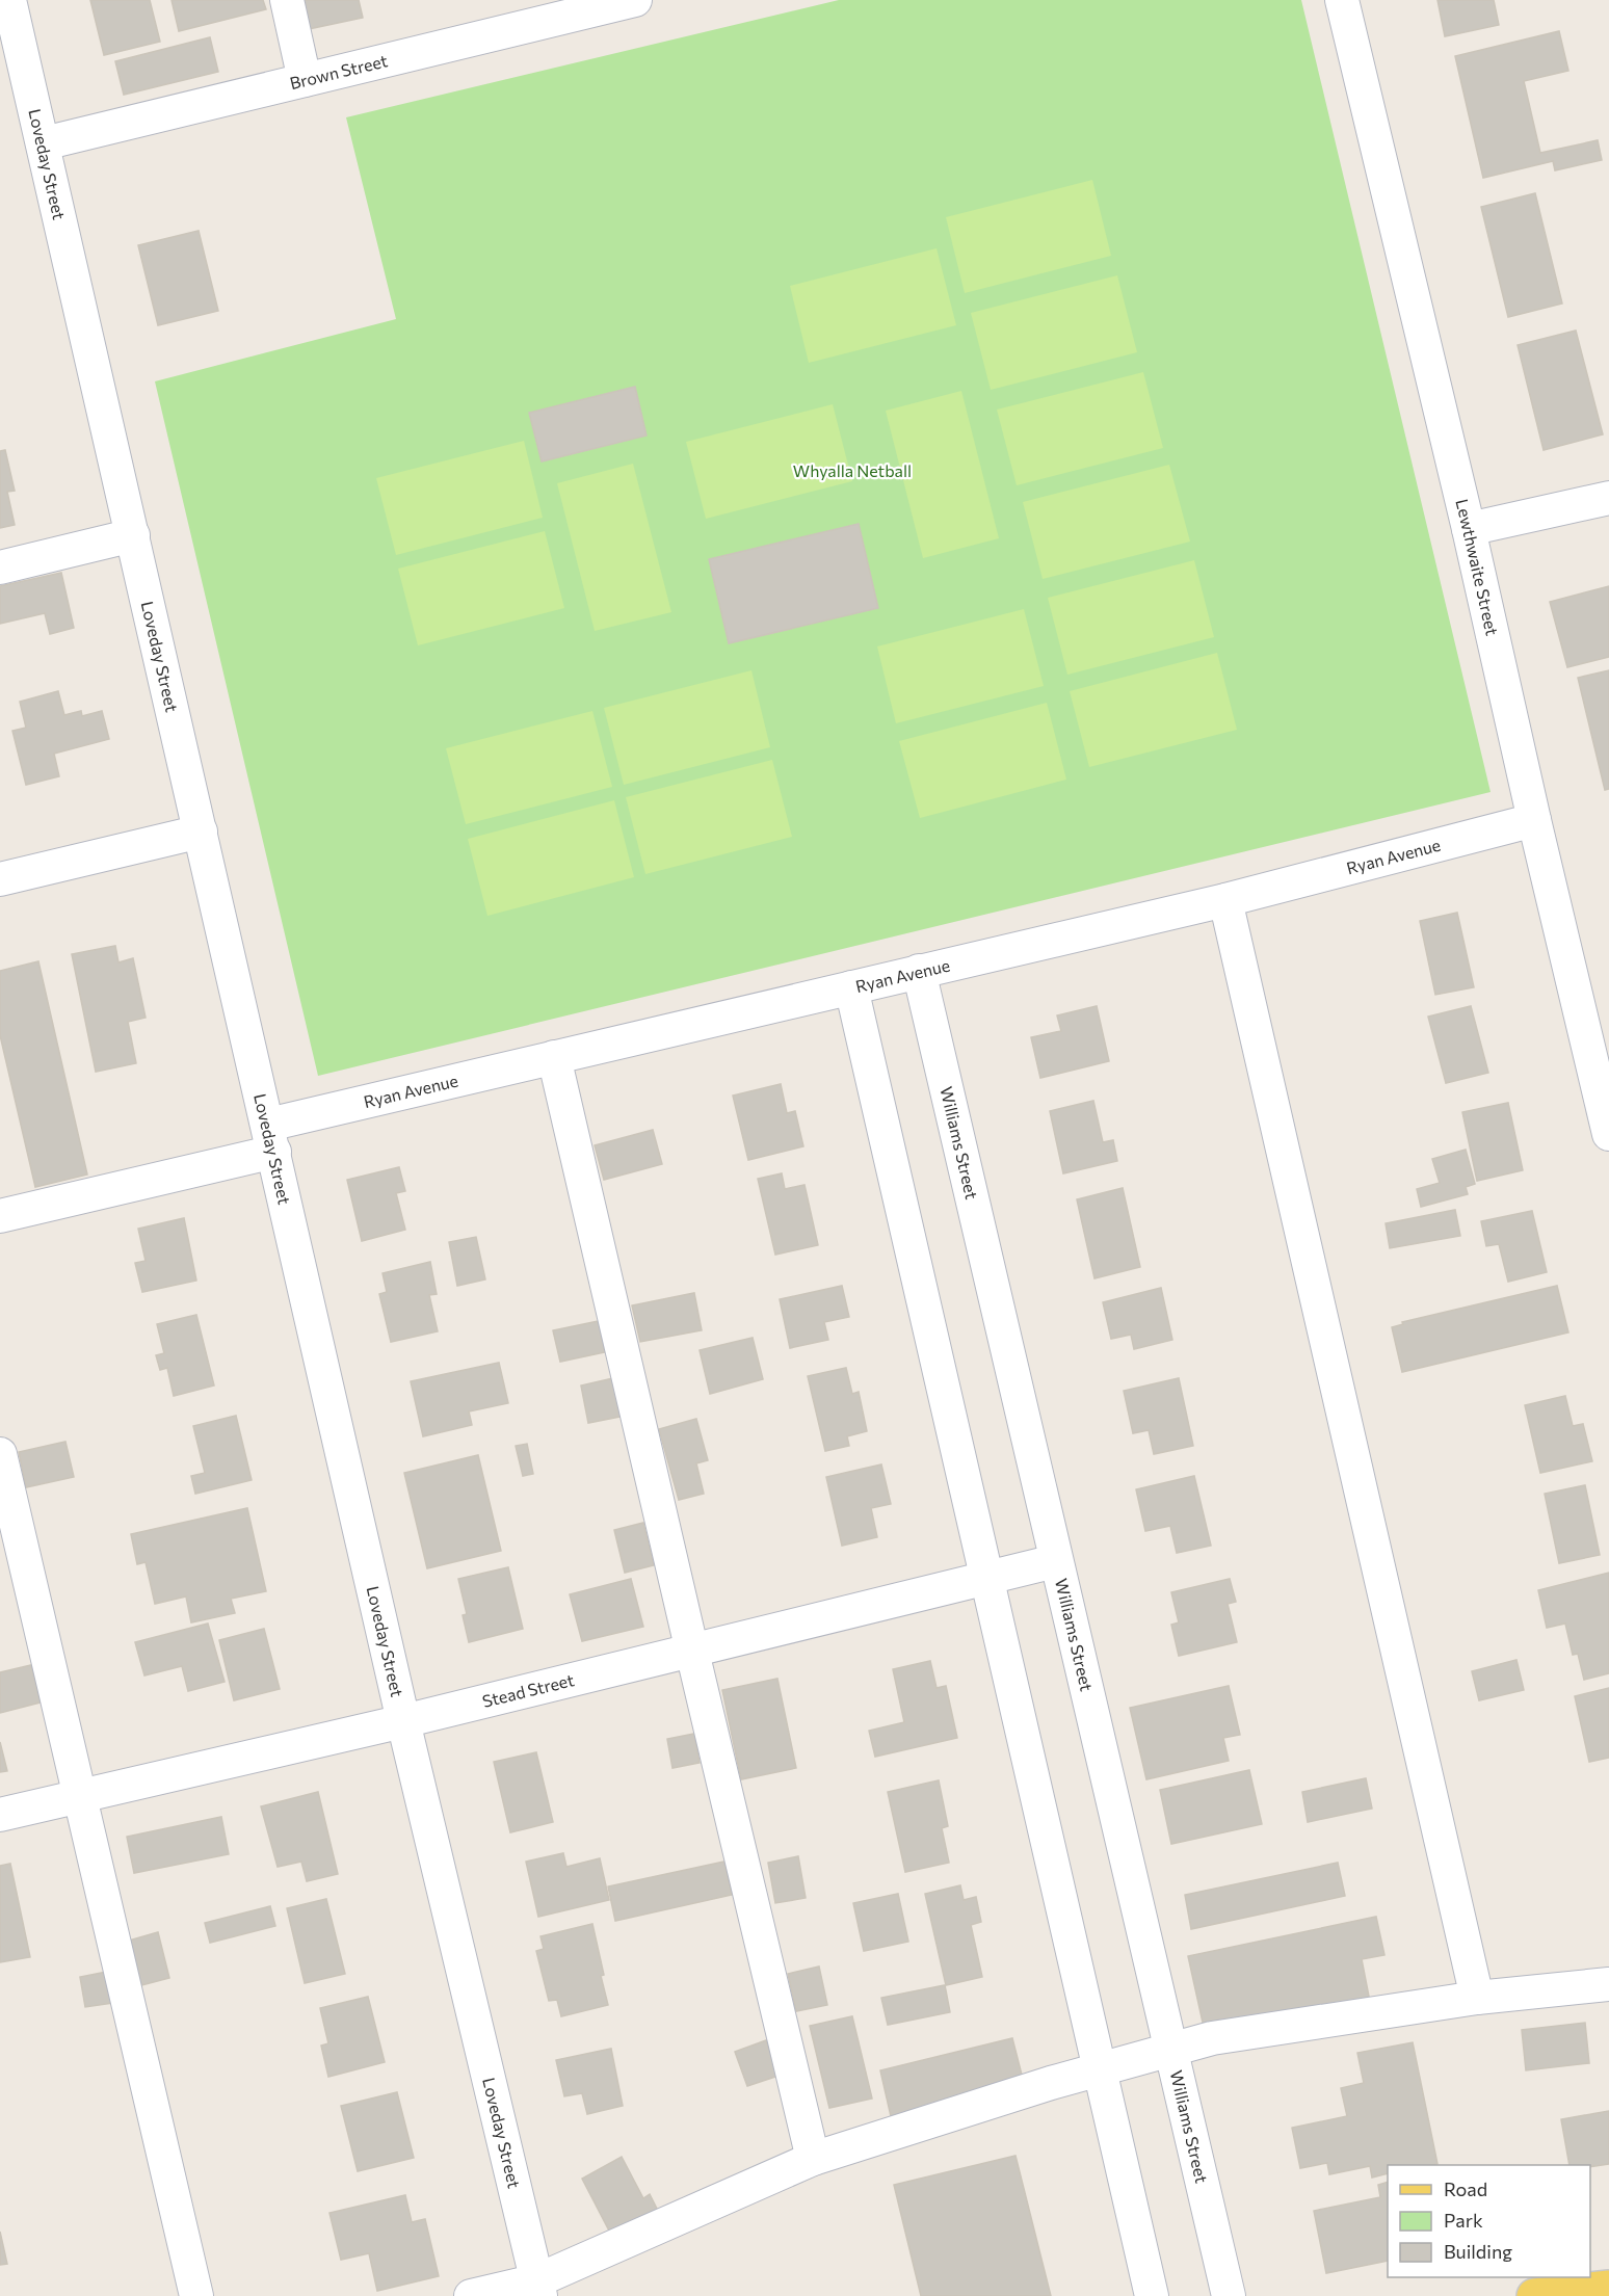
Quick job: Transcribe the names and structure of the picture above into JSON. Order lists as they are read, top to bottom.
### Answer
{
  "streets": {
    "street": [
      "Brown Street",
      "Loveday Street",
      "Lewthwaite Street",
      "Ryan Avenue",
      "Williams Street",
      "Stead Street"
    ]
  },
  "crossings": [
    ["Brown Street", "Loveday Street"],
    ["Loveday Street", "Ryan Avenue"],
    ["Loveday Street", "Stead Street"],
    ["Lewthwaite Street", "Ryan Avenue"],
    ["Ryan Avenue", "Williams Street"],
    ["Williams Street", "Stead Street"]
  ],
  "parks": ["Whyalla Netball"],
  "legend": ["Road", "Park", "Building"]
}
